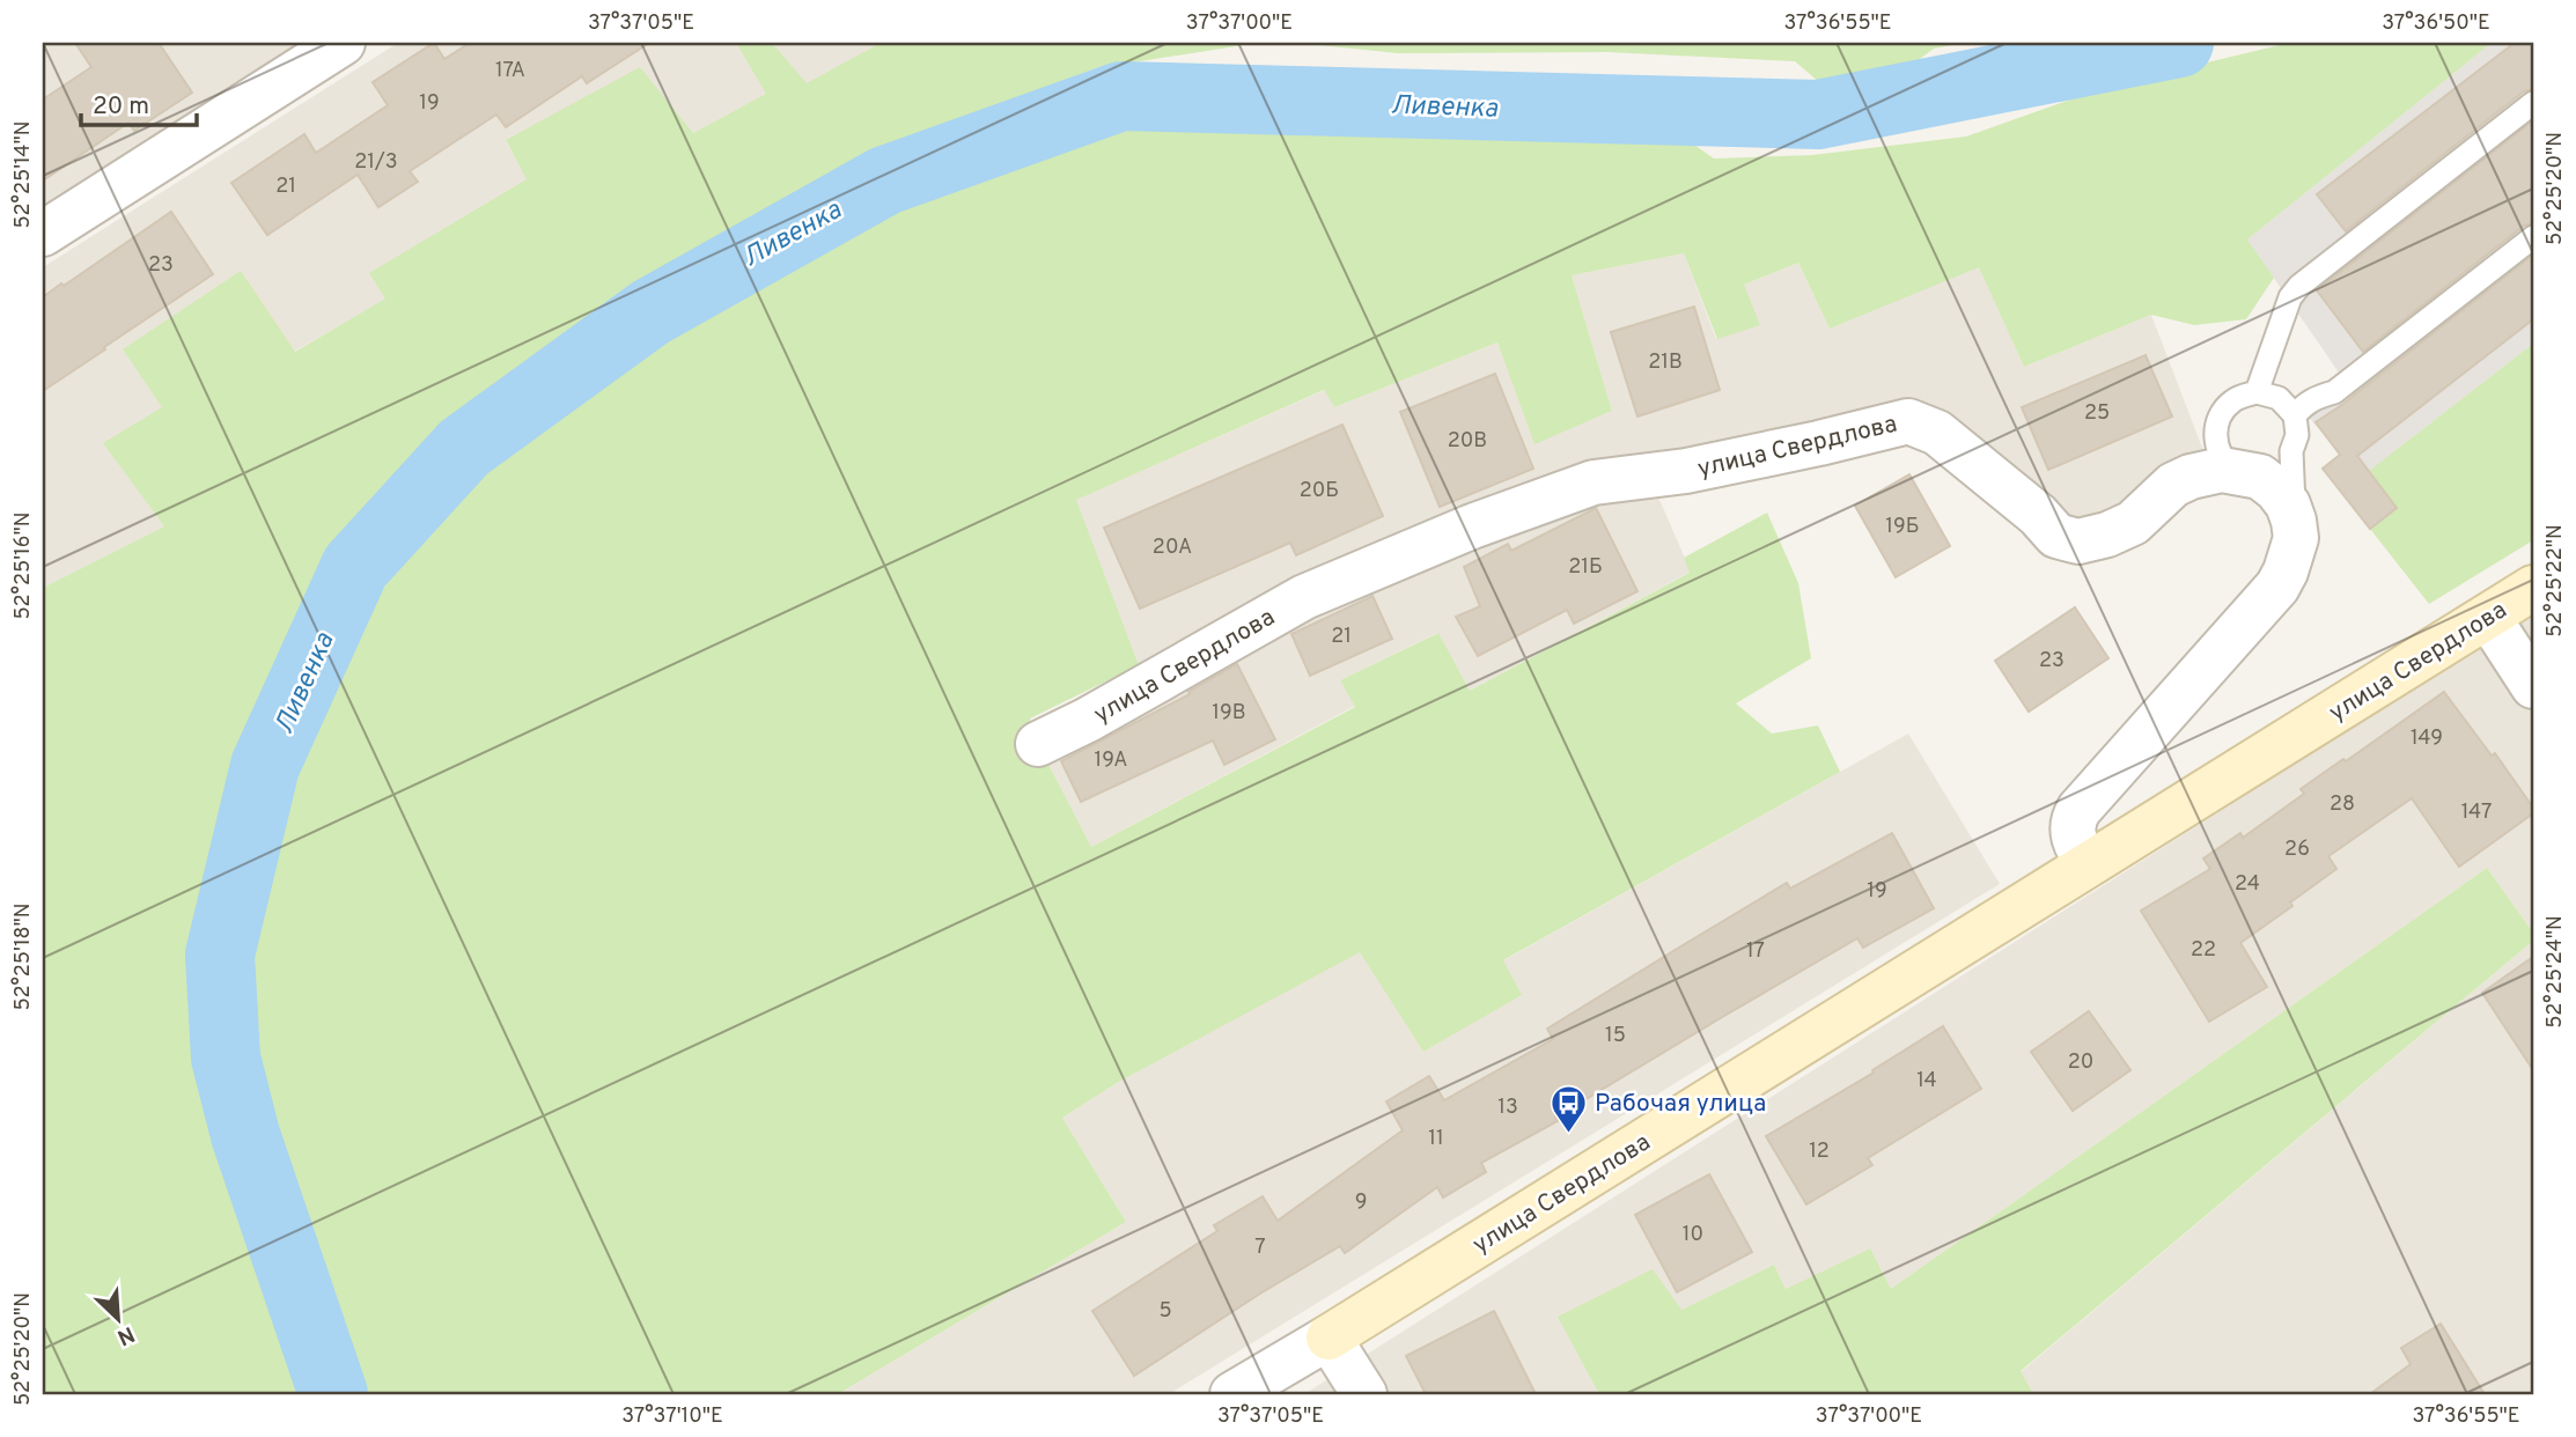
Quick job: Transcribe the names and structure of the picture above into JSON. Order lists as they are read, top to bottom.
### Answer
{
  "streets": {
    "main road": ["улица Свердлова"]
  },
  "water": ["Ливенка"],
  "places": {
    "bus stop": ["Рабочая улица"]
  },
  "house_numbers": [
    "17А",
    "19",
    "21/3",
    "21",
    "23",
    "21В",
    "25",
    "20В",
    "20Б",
    "19Б",
    "20А",
    "21Б",
    "21",
    "23",
    "19В",
    "149",
    "19А",
    "28",
    "147",
    "26",
    "24",
    "19",
    "22",
    "17",
    "15",
    "20",
    "14",
    "13",
    "11",
    "12",
    "9",
    "10",
    "7",
    "5"
  ],
  "scale_bar": "20 m",
  "north": "bottom right",
  "coordinates": [
    "37°37'05\"E",
    "37°37'00\"E",
    "37°36'55\"E",
    "37°36'50\"E",
    "52°25'14\"N",
    "52°25'20\"N",
    "52°25'16\"N",
    "52°25'22\"N",
    "52°25'18\"N",
    "52°25'24\"N",
    "37°37'10\"E"
  ]
}
